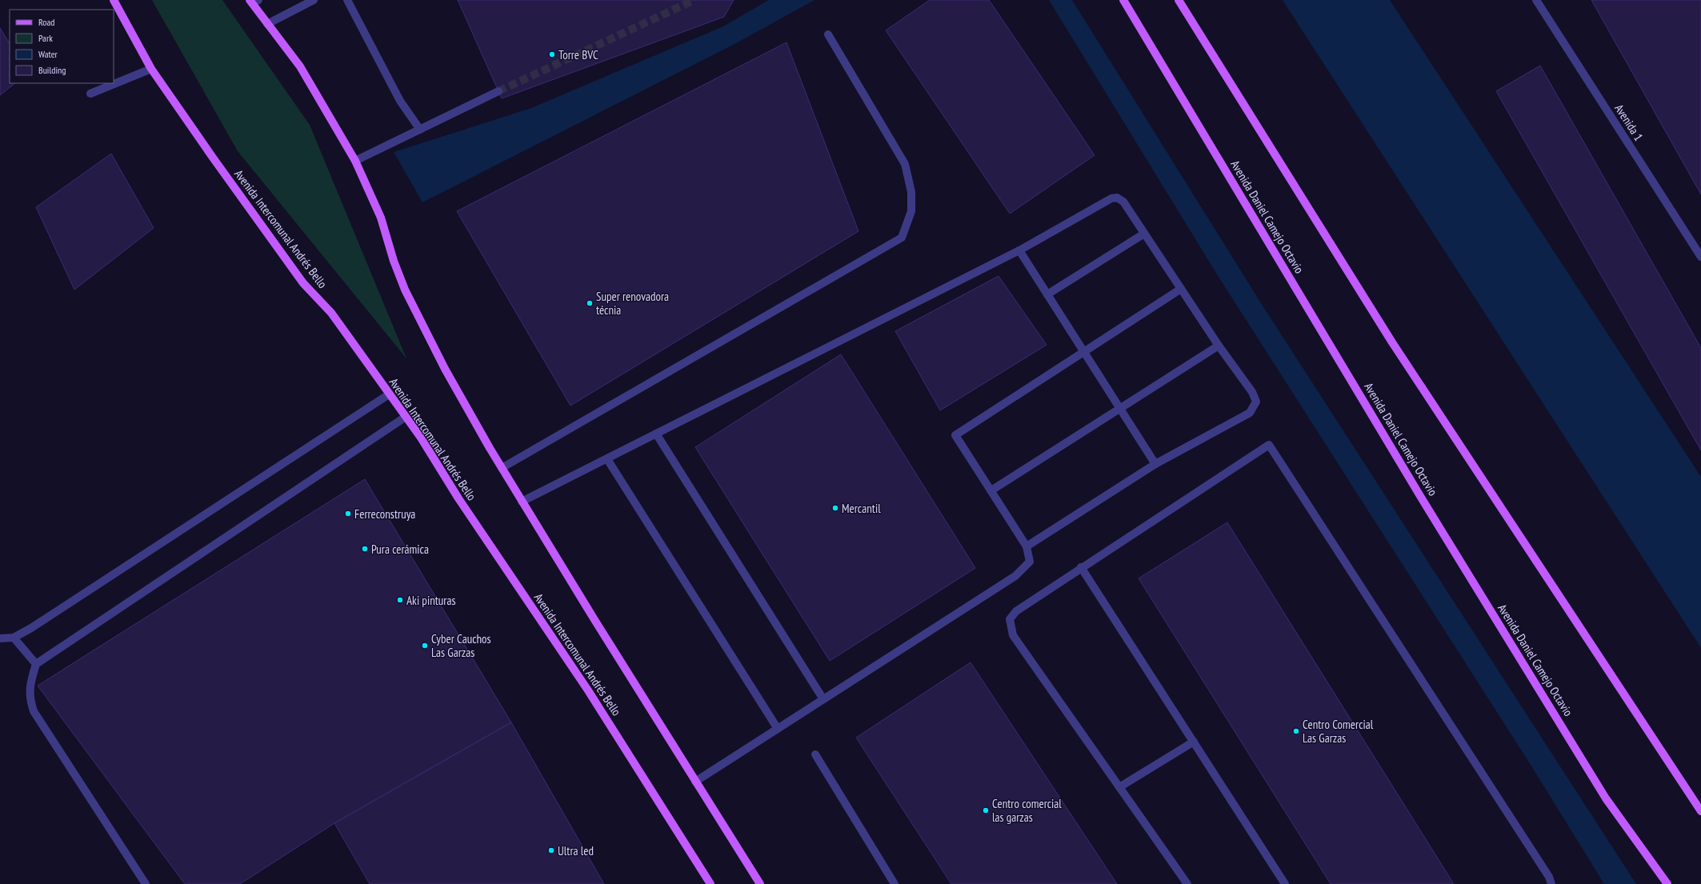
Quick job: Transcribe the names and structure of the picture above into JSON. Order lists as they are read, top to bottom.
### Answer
{
  "streets": {
    "main road": ["Avenida Daniel Camejo Octavio", "Avenida Intercomunal Andrés Bello"],
    "street": ["Avenida 1"]
  },
  "places": [
    "Torre BVC",
    "Super renovadora técnia",
    "Mercantil",
    "Ferreconstruya",
    "Pura cerámica",
    "Aki pinturas",
    "Cyber Cauchos Las Garzas",
    "Centro Comercial Las Garzas",
    "Centro comercial las garzas",
    "Ultra led"
  ],
  "legend": [
    "Road",
    "Park",
    "Water",
    "Building"
  ]
}
